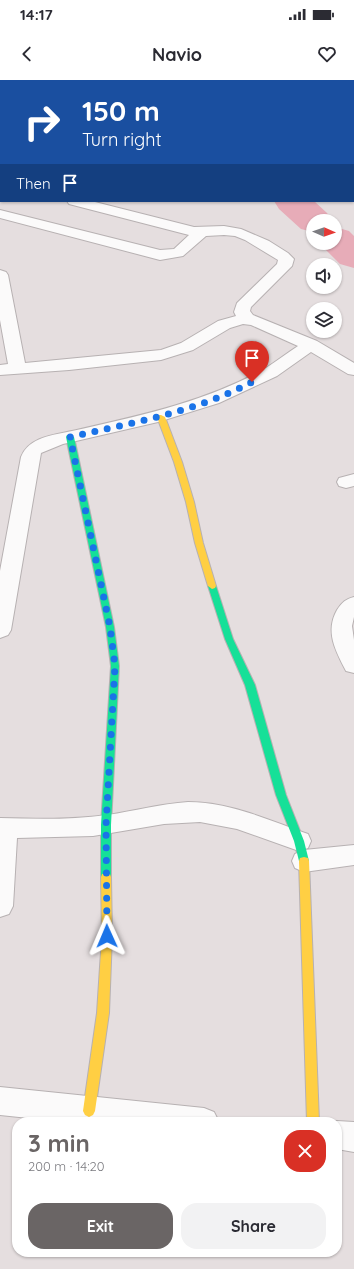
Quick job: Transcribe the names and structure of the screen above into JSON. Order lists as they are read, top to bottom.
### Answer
{
  "north": "right",
  "page": {
    "status": "14:17",
    "header": "Navio",
    "turn": ["150 m", "Turn right"],
    "then": "Then",
    "heading": ["3 min", "200 m · 14:20"],
    "buttons": ["Exit", "Share"]
  }
}
